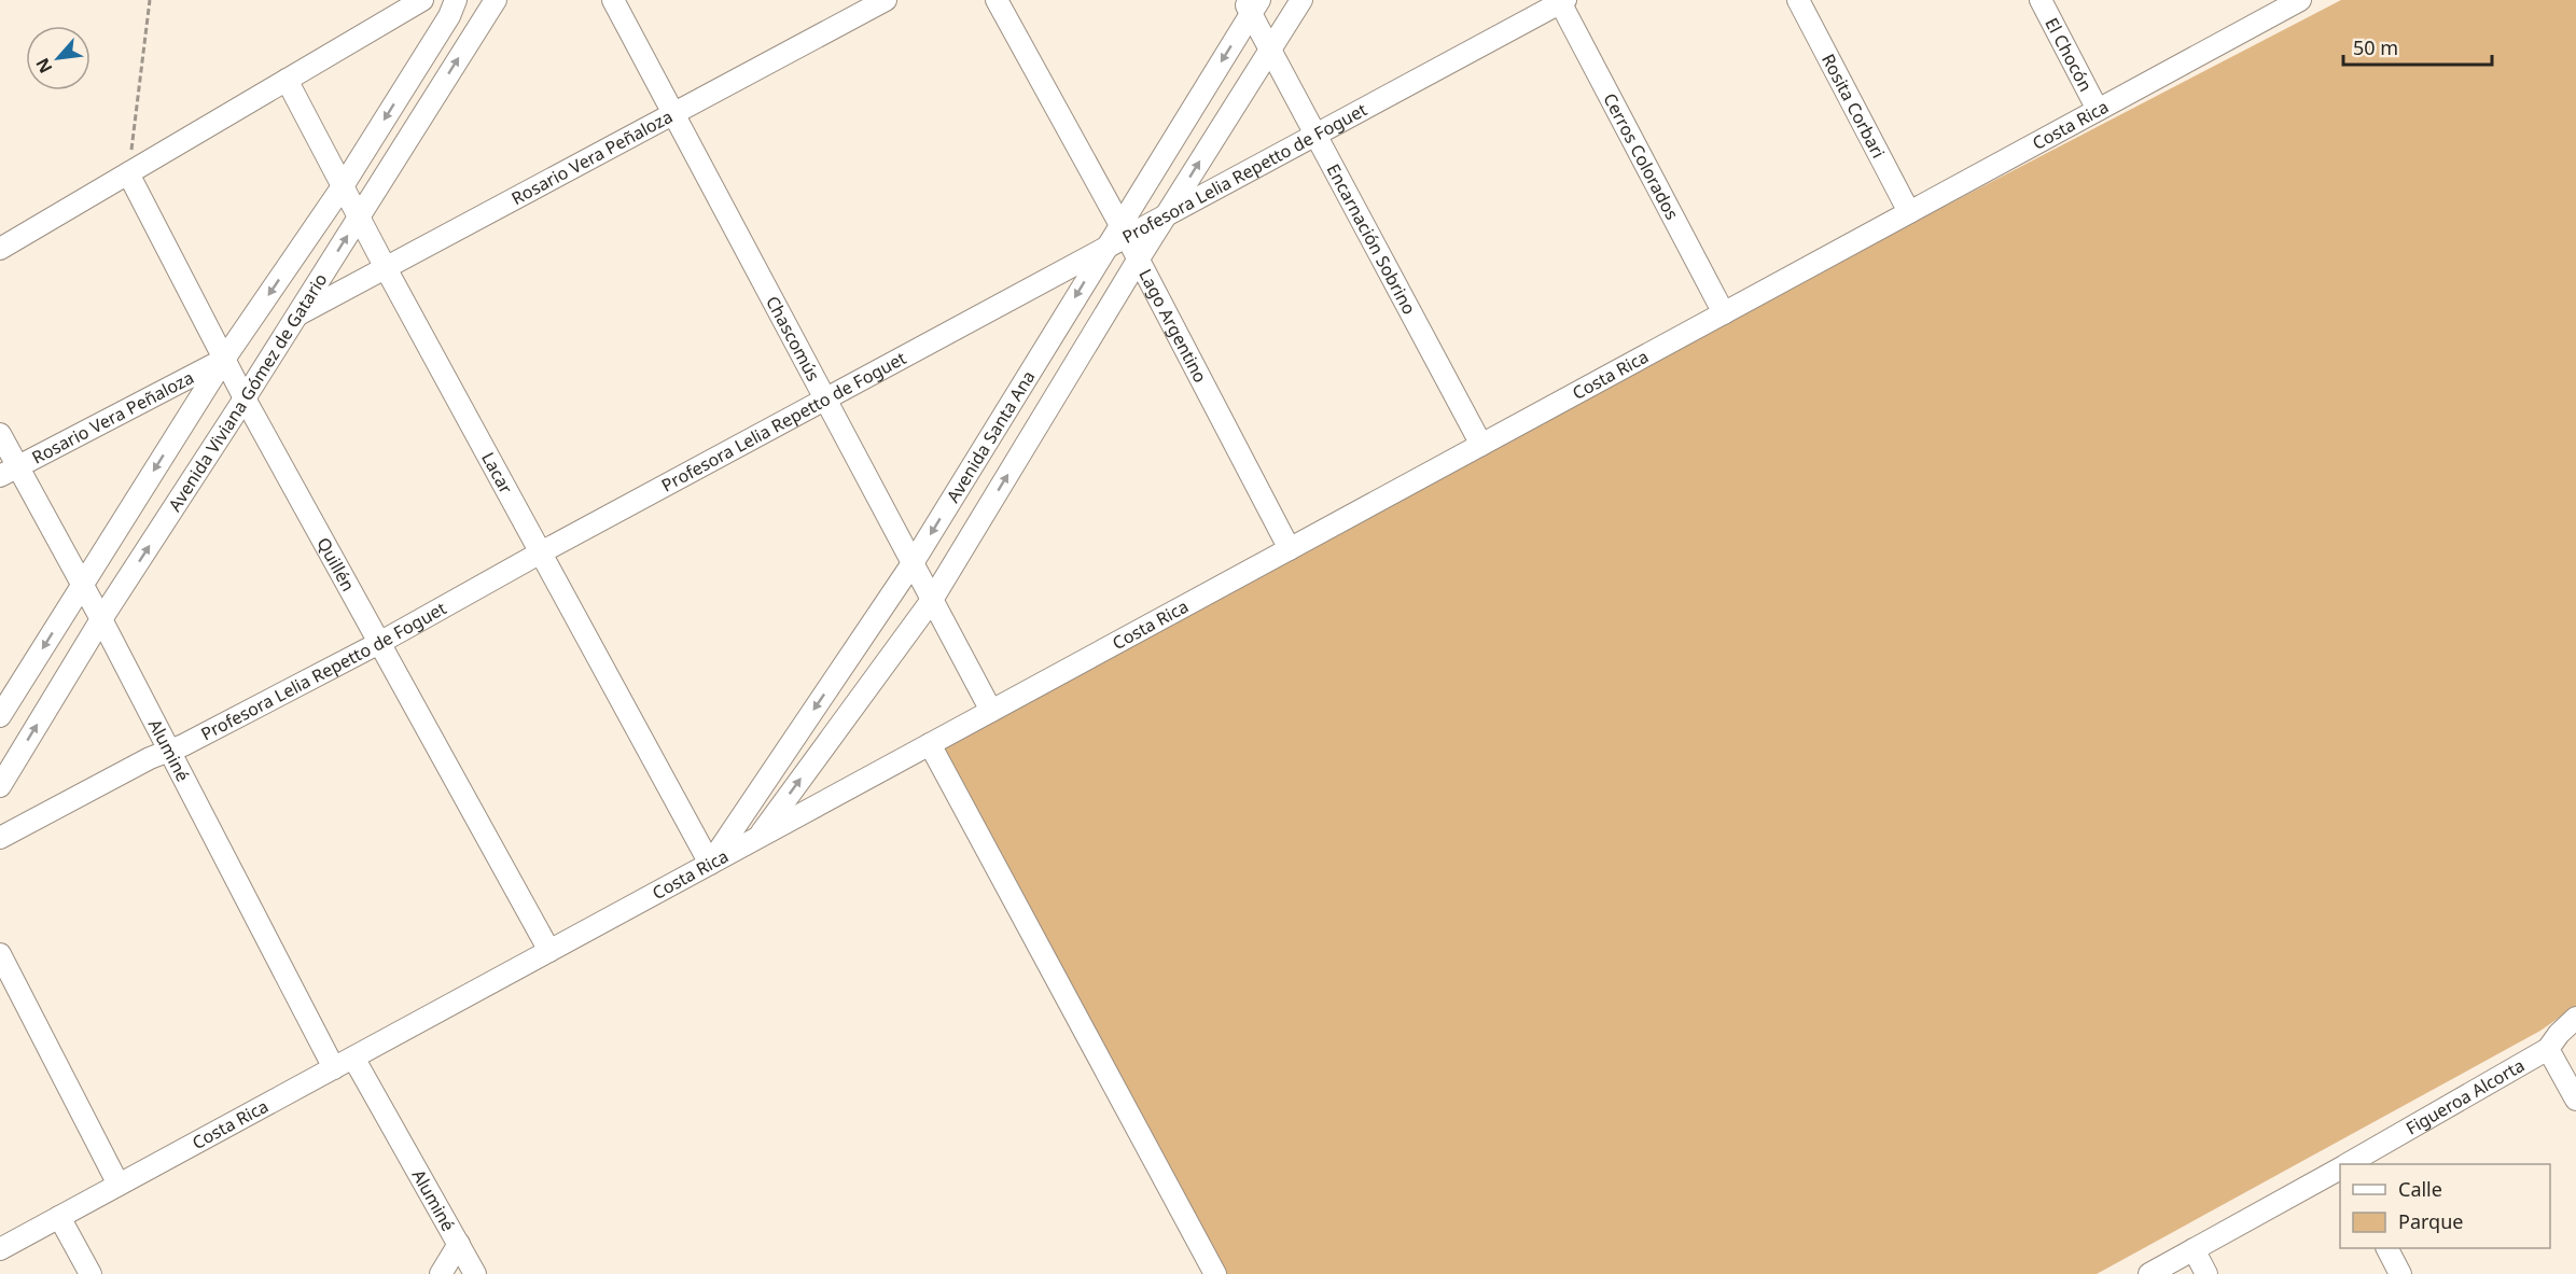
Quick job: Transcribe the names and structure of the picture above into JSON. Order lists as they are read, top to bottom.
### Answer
{
  "streets": {
    "street": [
      "El Chocón",
      "Rosita Corbari",
      "Costa Rica",
      "Cerros Colorados",
      "Rosario Vera Peñaloza",
      "Profesora Lelia Repetto de Foguet",
      "Encarnación Sobrino",
      "Lago Argentino",
      "Chascomús",
      "Avenida Viviana Gómez de Gatario",
      "Avenida Santa Ana",
      "Lacar",
      "Quillén",
      "Aluminé",
      "Figueroa Alcorta"
    ]
  },
  "crossings": [
    ["El Chocón", "Costa Rica"],
    ["Rosita Corbari", "Costa Rica"],
    ["Costa Rica", "Cerros Colorados"],
    ["Costa Rica", "Encarnación Sobrino"],
    ["Costa Rica", "Lago Argentino"],
    ["Costa Rica", "Chascomús"],
    ["Costa Rica", "Avenida Santa Ana"],
    ["Costa Rica", "Lacar"],
    ["Costa Rica", "Quillén"],
    ["Costa Rica", "Aluminé"],
    ["Cerros Colorados", "Profesora Lelia Repetto de Foguet"],
    ["Rosario Vera Peñaloza", "Chascomús"],
    ["Rosario Vera Peñaloza", "Avenida Viviana Gómez de Gatario"],
    ["Rosario Vera Peñaloza", "Lacar"],
    ["Rosario Vera Peñaloza", "Quillén"],
    ["Rosario Vera Peñaloza", "Aluminé"],
    ["Profesora Lelia Repetto de Foguet", "Encarnación Sobrino"],
    ["Profesora Lelia Repetto de Foguet", "Lago Argentino"],
    ["Profesora Lelia Repetto de Foguet", "Chascomús"],
    ["Profesora Lelia Repetto de Foguet", "Avenida Santa Ana"],
    ["Profesora Lelia Repetto de Foguet", "Lacar"],
    ["Profesora Lelia Repetto de Foguet", "Quillén"],
    ["Profesora Lelia Repetto de Foguet", "Aluminé"],
    ["Encarnación Sobrino", "Avenida Santa Ana"],
    ["Lago Argentino", "Avenida Santa Ana"],
    ["Chascomús", "Avenida Santa Ana"],
    ["Avenida Viviana Gómez de Gatario", "Lacar"],
    ["Avenida Viviana Gómez de Gatario", "Quillén"],
    ["Avenida Viviana Gómez de Gatario", "Aluminé"],
    ["Avenida Santa Ana", "Lacar"]
  ],
  "legend": ["Calle", "Parque"],
  "scale_bar": "50 m",
  "north": "bottom left"
}
